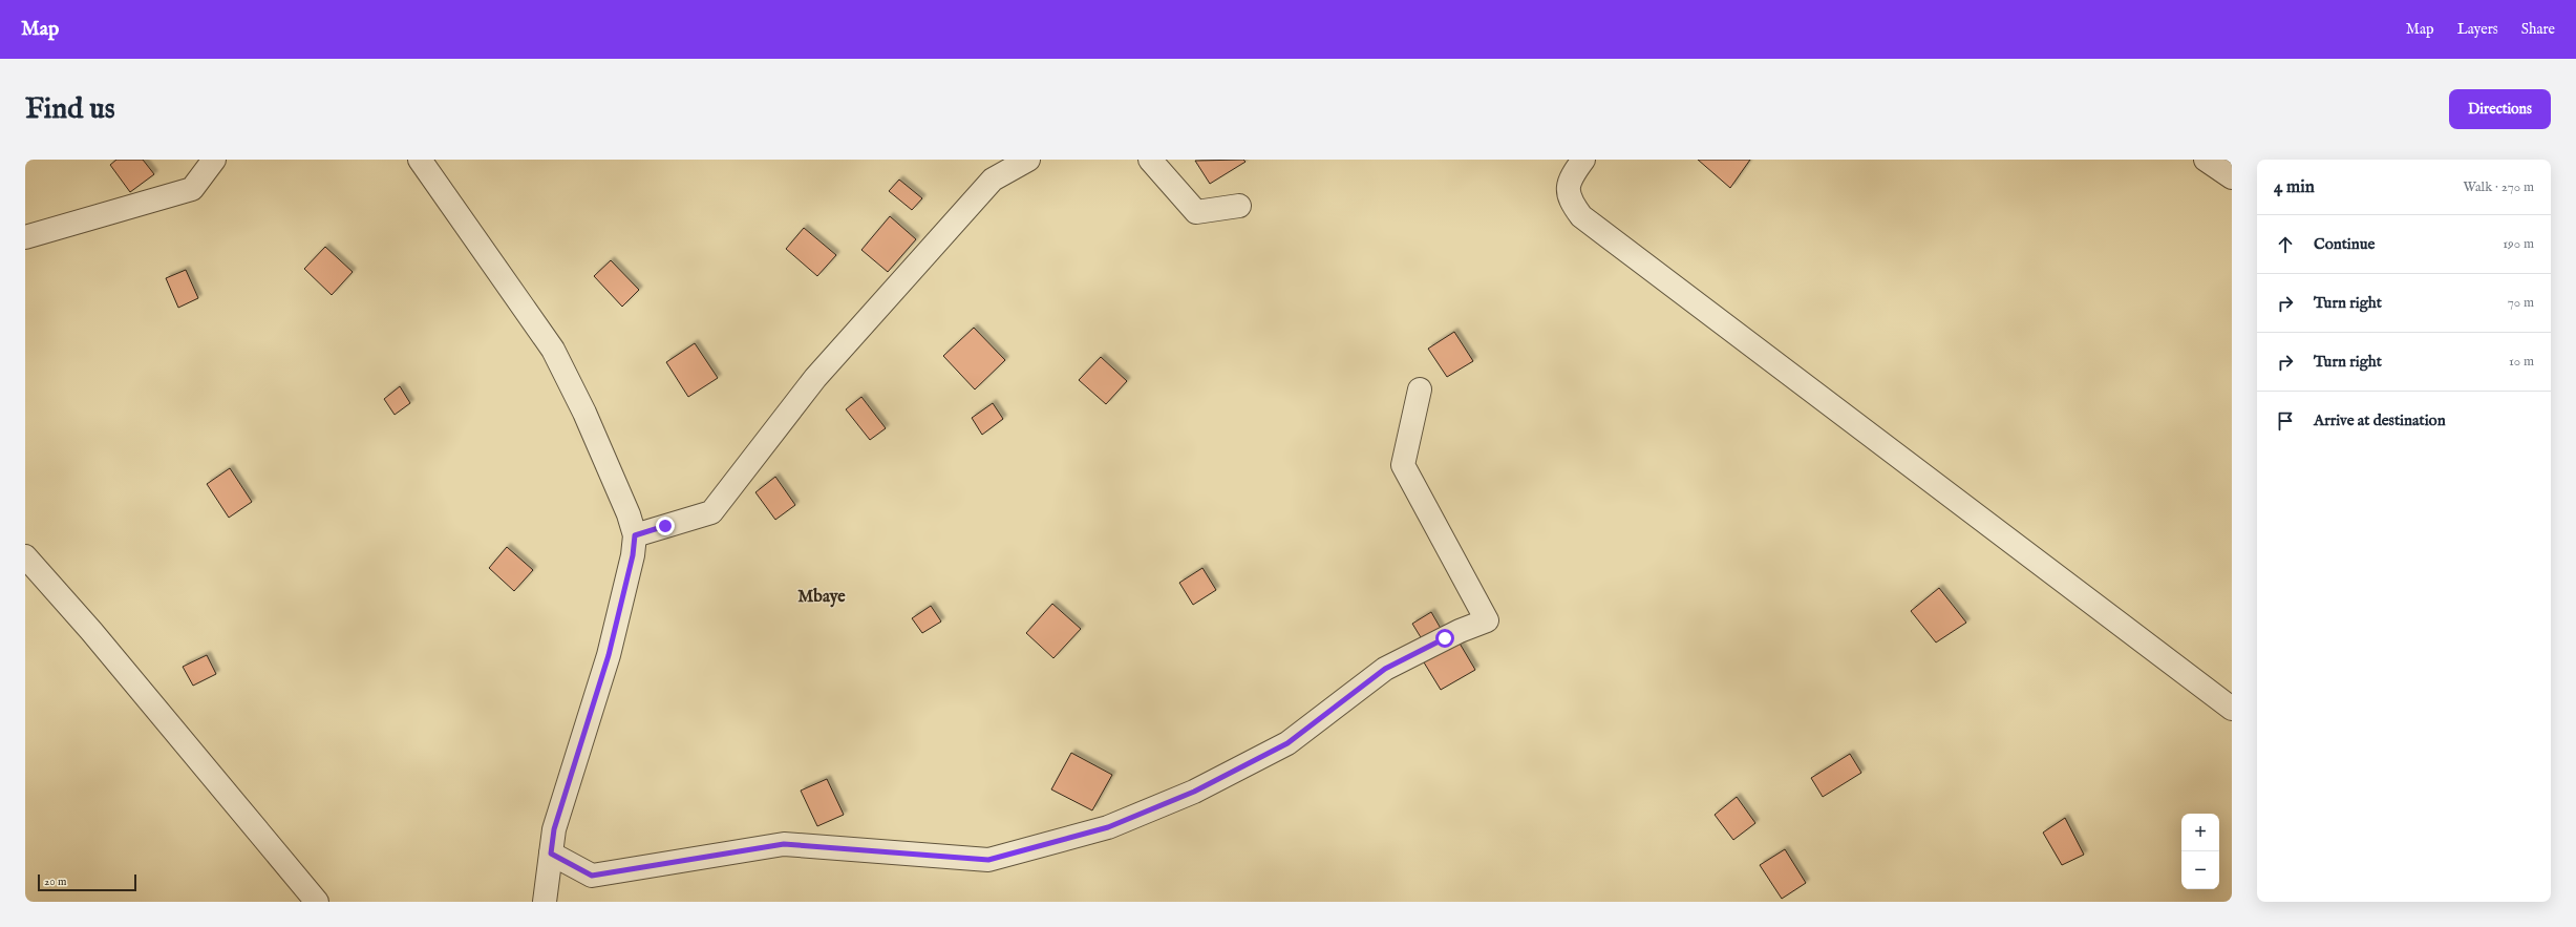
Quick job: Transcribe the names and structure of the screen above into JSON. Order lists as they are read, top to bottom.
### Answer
{
  "districts": ["Mbaye"],
  "scale_bar": "20 m",
  "page": {
    "header": "Map",
    "nav": ["Map", "Layers", "Share"],
    "buttons": "Directions",
    "title": "Find us",
    "heading": ["4 min", "Walk · 270 m"],
    "list": [
      ["Continue", "190 m"],
      ["Turn right", "70 m"],
      ["Turn right", "10 m"],
      "Arrive at destination"
    ],
    "map_buttons": ["+", "−"],
    "scale": "20 m"
  }
}
